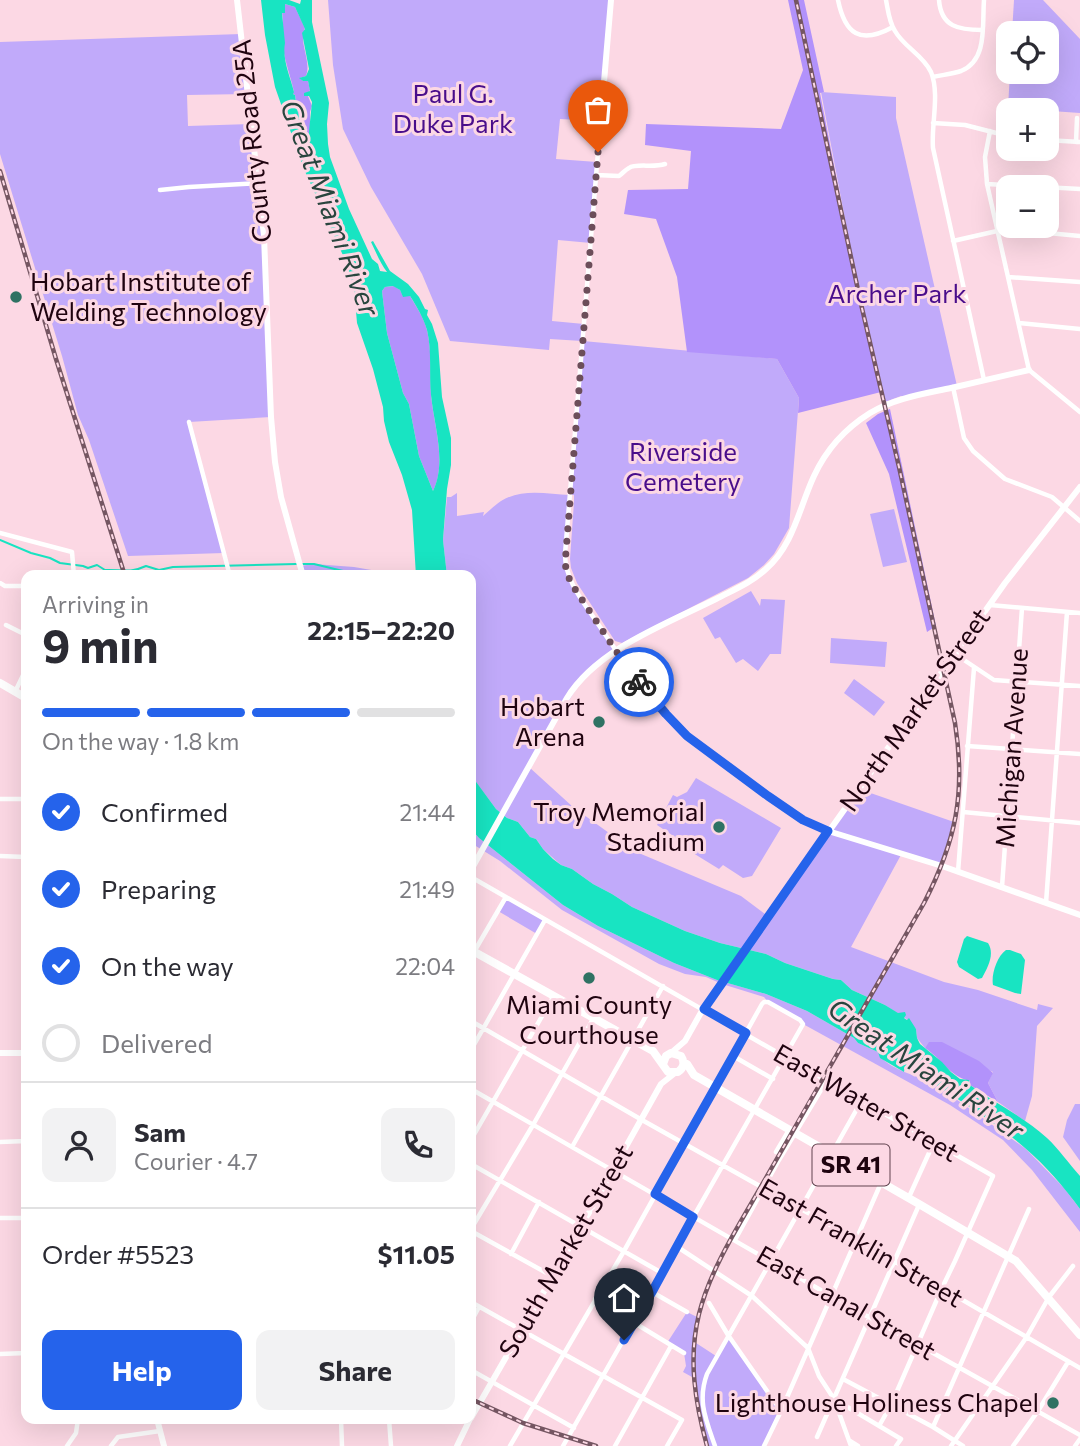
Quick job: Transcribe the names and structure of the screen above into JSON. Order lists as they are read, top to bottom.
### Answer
{
  "streets": {
    "main road": [
      "County Road 25A",
      "North Market Street",
      "SR 41",
      "South Market Street"
    ],
    "street": [
      "Michigan Avenue",
      "East Water Street",
      "East Franklin Street",
      "East Canal Street"
    ]
  },
  "crossings": [
    ["North Market Street", "East Water Street"],
    ["East Water Street", "SR 41"],
    ["East Franklin Street", "South Market Street"],
    ["South Market Street", "East Canal Street"]
  ],
  "water": ["Great Miami River"],
  "parks": ["Paul G. Duke Park", "Archer Park", "Riverside Cemetery"],
  "places": [
    "Hobart Institute of Welding Technology",
    "Hobart Arena",
    "Troy Memorial Stadium",
    "Miami County Courthouse",
    "Lighthouse Holiness Chapel"
  ],
  "page": {
    "map_buttons": ["+", "−"],
    "heading": ["9 min", "Arriving in", "22:15–22:20"],
    "panel": [
      "Sam",
      "Courier · 4.7",
      "Order #5523",
      "$11.05"
    ],
    "bar": "On the way · 1.8 km",
    "list": [
      ["Confirmed", "21:44"],
      ["Preparing", "21:49"],
      ["On the way", "22:04"],
      "Delivered"
    ],
    "buttons": ["Help", "Share"]
  }
}
